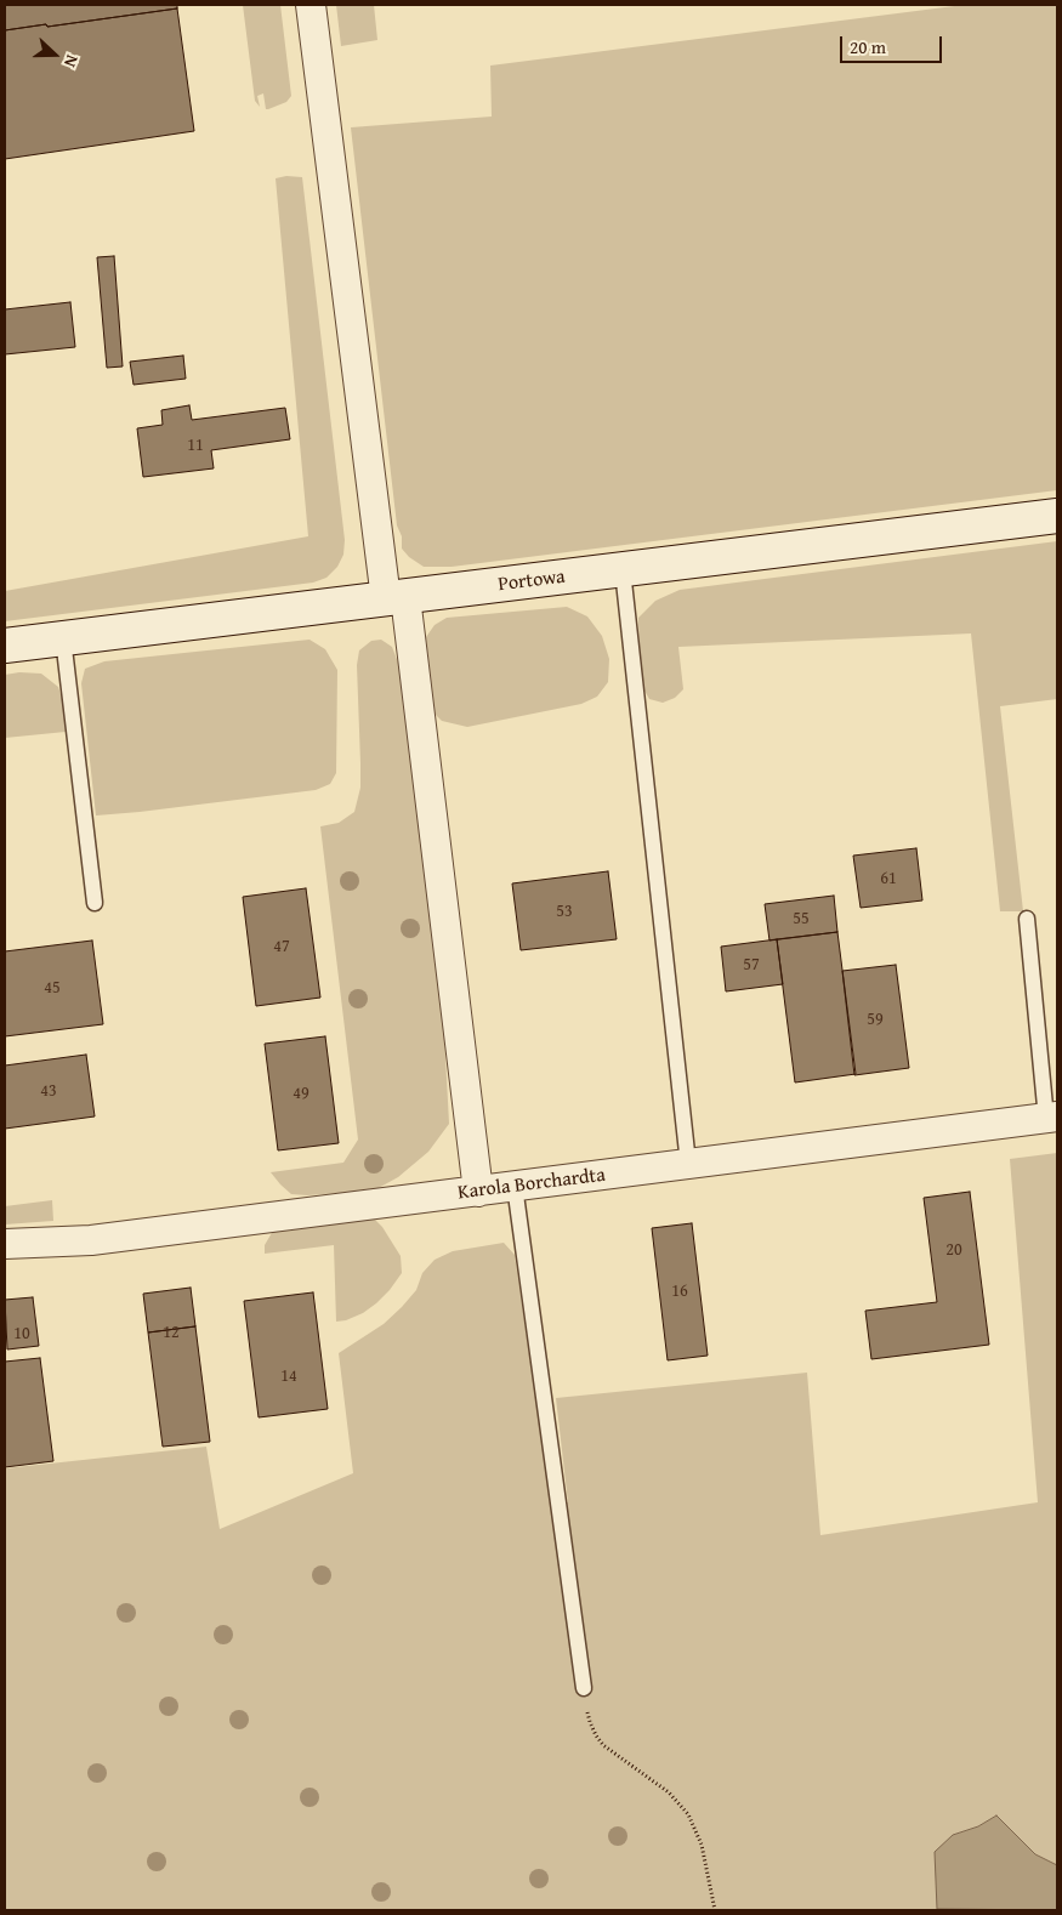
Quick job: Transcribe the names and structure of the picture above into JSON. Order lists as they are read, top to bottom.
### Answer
{
  "streets": {
    "main road": ["Portowa"],
    "street": ["Karola Borchardta"]
  },
  "house_numbers": [
    "11",
    "61",
    "53",
    "55",
    "47",
    "57",
    "45",
    "59",
    "43",
    "49",
    "20",
    "16",
    "12",
    "10",
    "14"
  ],
  "scale_bar": "20 m",
  "north": "right"
}
